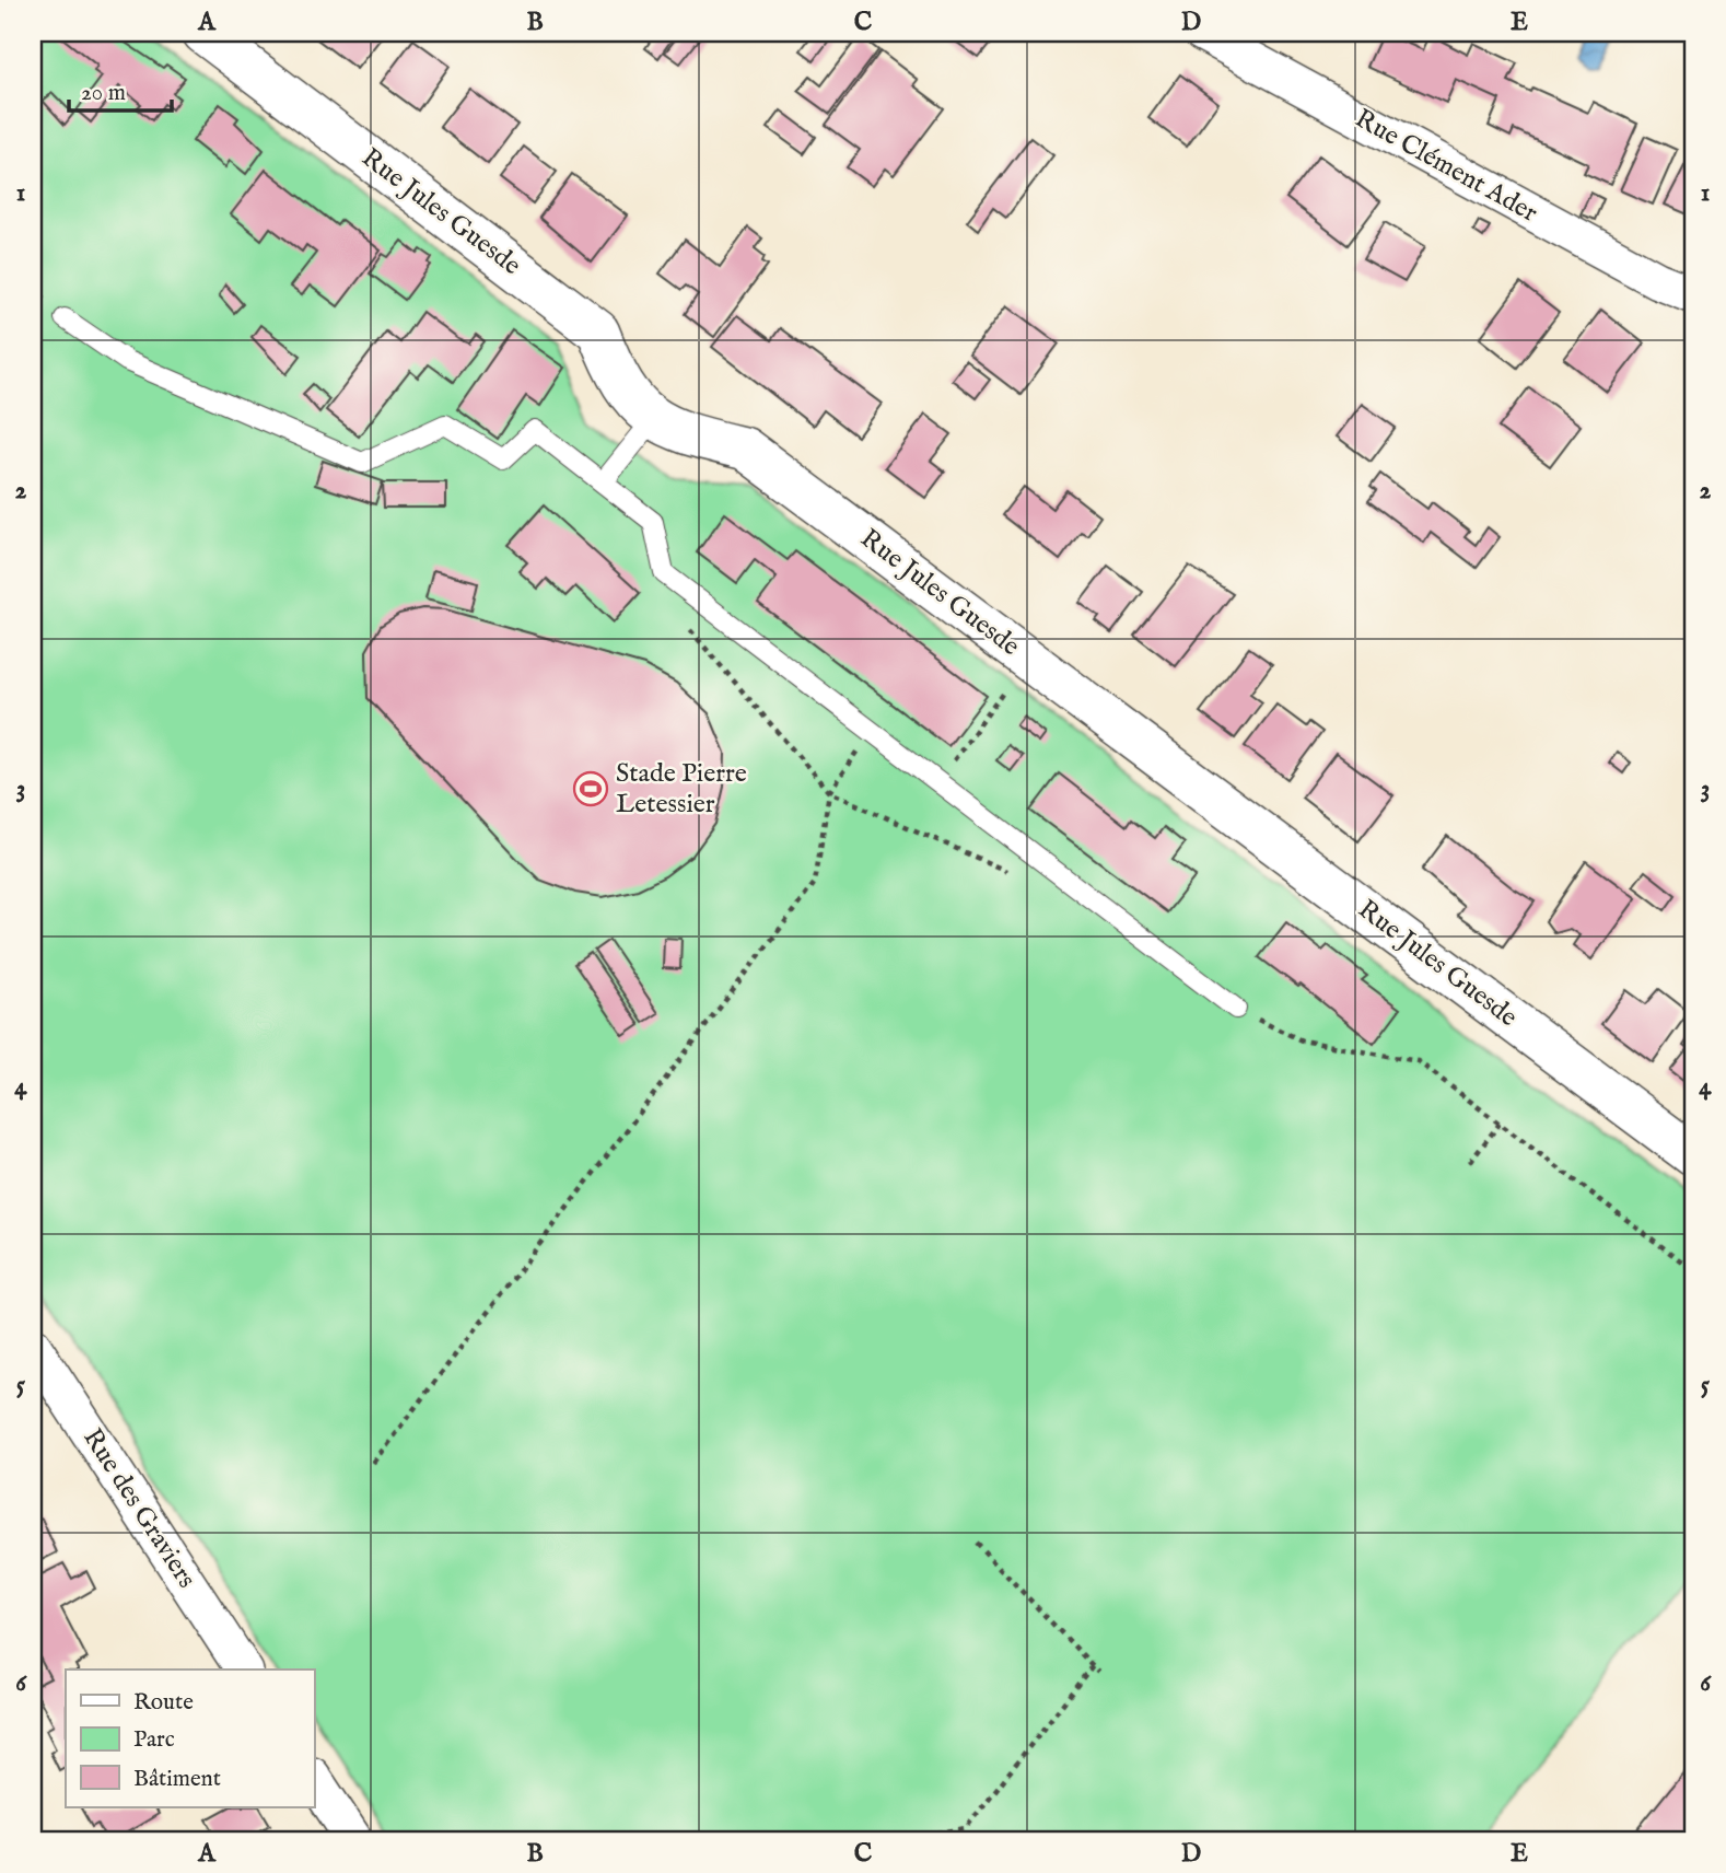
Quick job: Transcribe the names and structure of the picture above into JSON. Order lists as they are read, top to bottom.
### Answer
{
  "streets": {
    "street": ["Rue Clément Ader", "Rue Jules Guesde", "Rue des Graviers"]
  },
  "places": {
    "sports": ["Stade Pierre Letessier"]
  },
  "legend": ["Route", "Parc", "Bâtiment"],
  "scale_bar": "20 m",
  "grid": {
    "columns": [
      "A",
      "B",
      "C",
      "D",
      "E"
    ],
    "rows": [
      "1",
      "2",
      "3",
      "4",
      "5",
      "6"
    ]
  }
}
